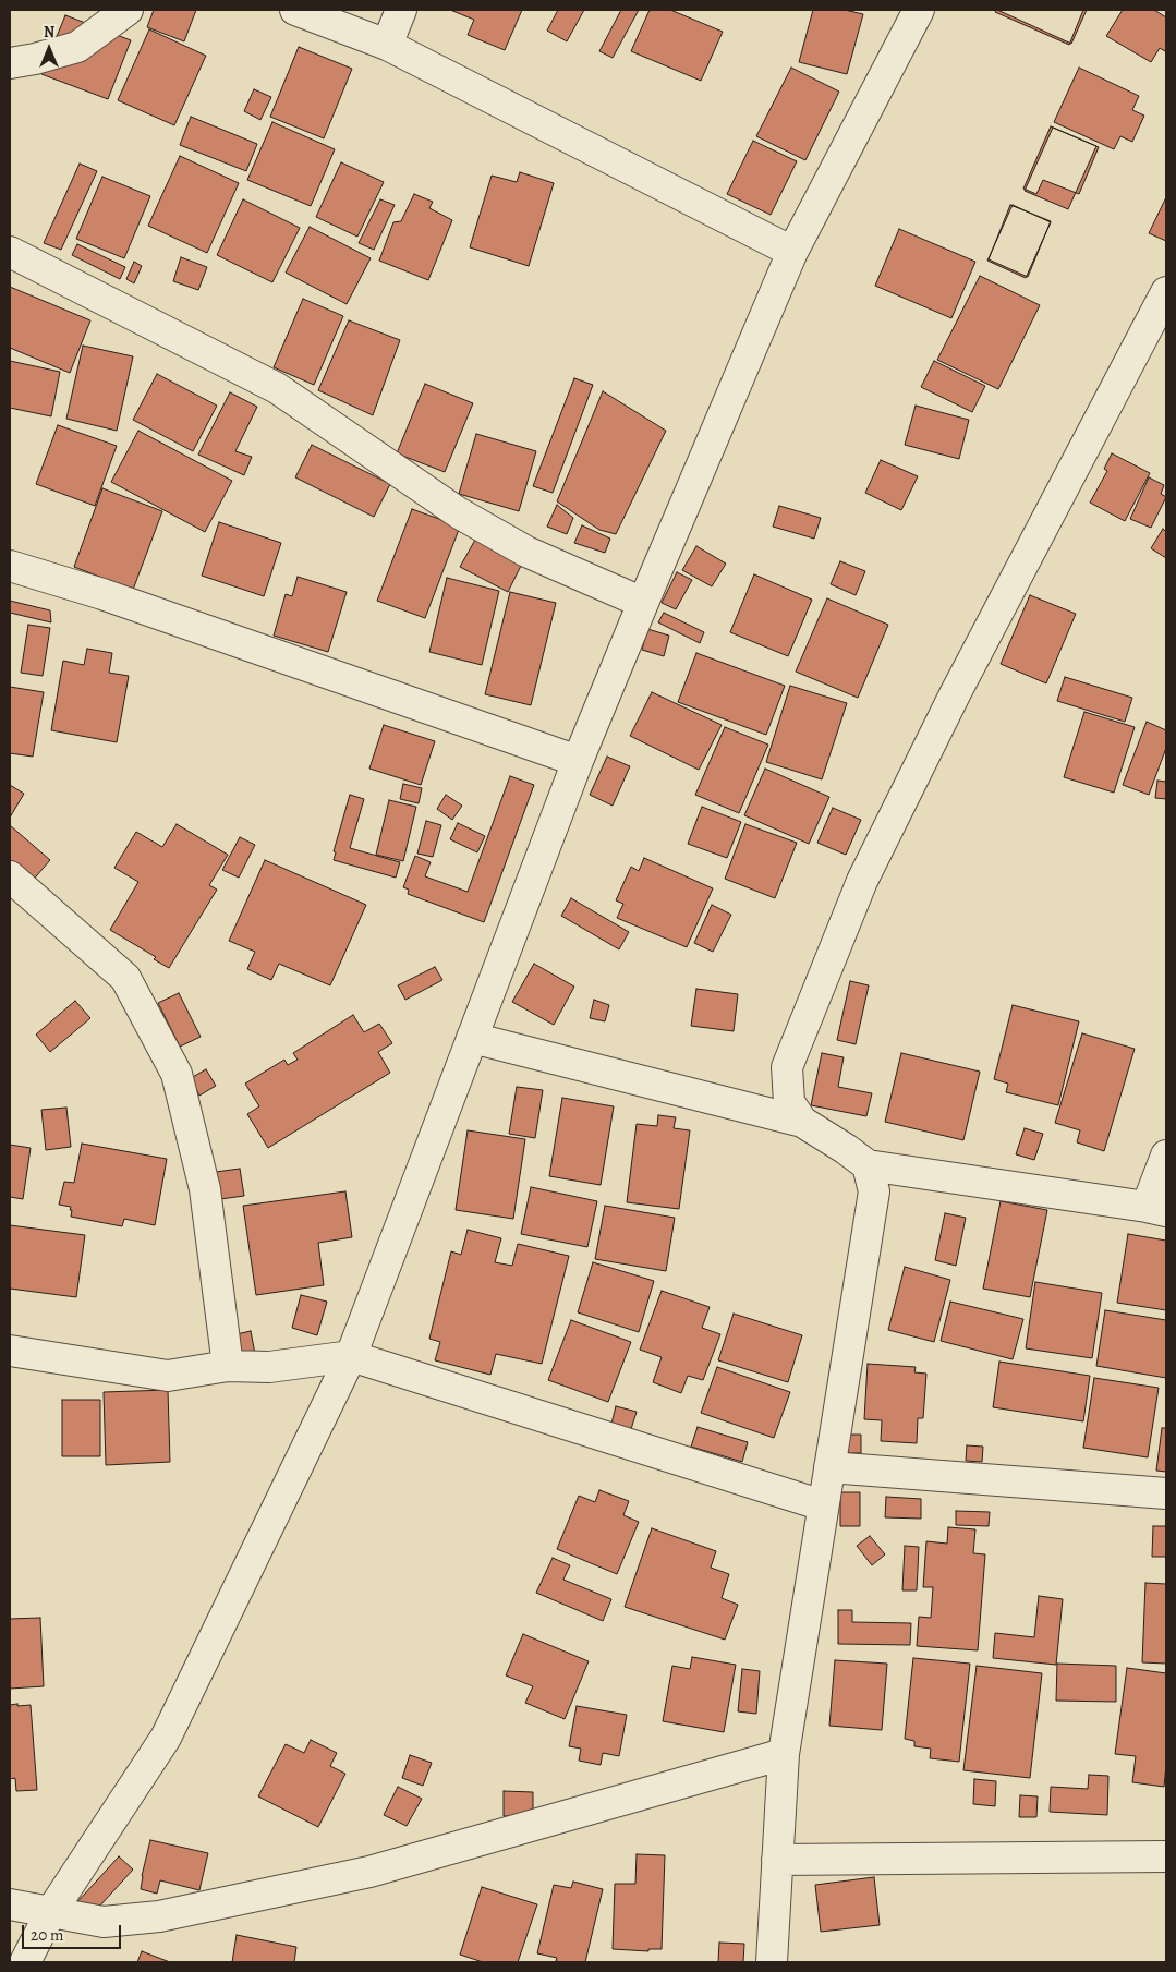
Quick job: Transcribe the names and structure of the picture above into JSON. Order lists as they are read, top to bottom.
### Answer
{
  "scale_bar": "20 m",
  "north": "top"
}
